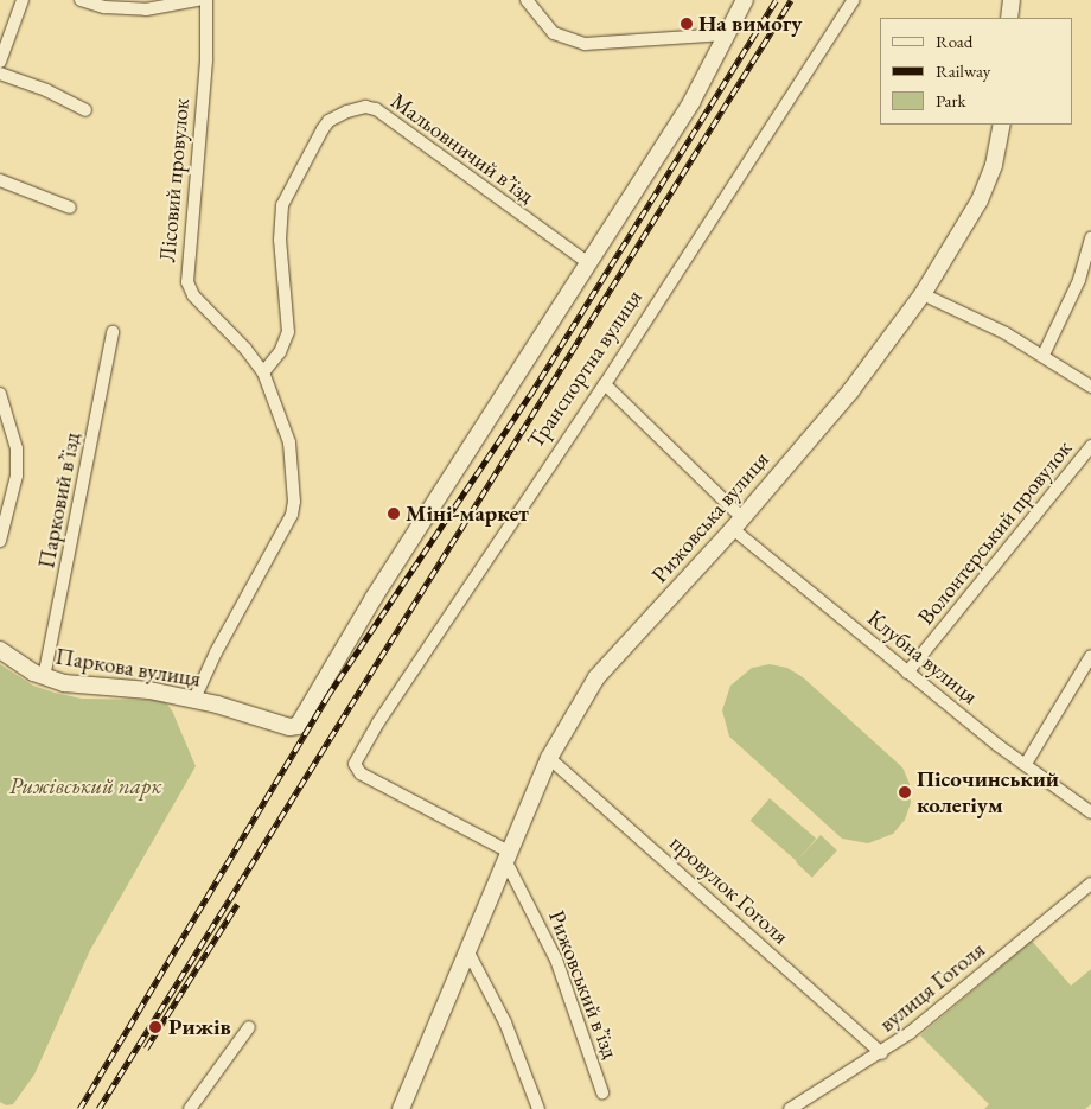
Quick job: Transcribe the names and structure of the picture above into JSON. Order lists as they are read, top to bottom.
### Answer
{
  "streets": {
    "street": [
      "Мальовничий в’їзд",
      "Лісовий провулок",
      "Транспортна вулиця",
      "Парковий в’їзд",
      "Рижовська вулиця",
      "Волонтерський провулок",
      "Клубна вулиця",
      "Паркова вулиця",
      "провулок Гоголя",
      "Рижовський в’їзд",
      "вулиця Гоголя"
    ]
  },
  "crossings": [
    ["Мальовничий в’їзд", "Лісовий провулок"],
    ["Мальовничий в’їзд", "Паркова вулиця"],
    ["Лісовий провулок", "Паркова вулиця"],
    ["Транспортна вулиця", "Рижовська вулиця"],
    ["Транспортна вулиця", "Клубна вулиця"],
    ["Транспортна вулиця", "Рижовський в’їзд"],
    ["Парковий в’їзд", "Паркова вулиця"],
    ["Рижовська вулиця", "Клубна вулиця"],
    ["Рижовська вулиця", "провулок Гоголя"],
    ["Рижовська вулиця", "Рижовський в’їзд"],
    ["Волонтерський провулок", "Клубна вулиця"],
    ["провулок Гоголя", "вулиця Гоголя"]
  ],
  "parks": ["Рижівський парк"],
  "places": [
    "На вимогу",
    "Міні-маркет",
    "Пісочинський колегіум",
    "Рижів"
  ],
  "legend": ["Road", "Railway", "Park"]
}
